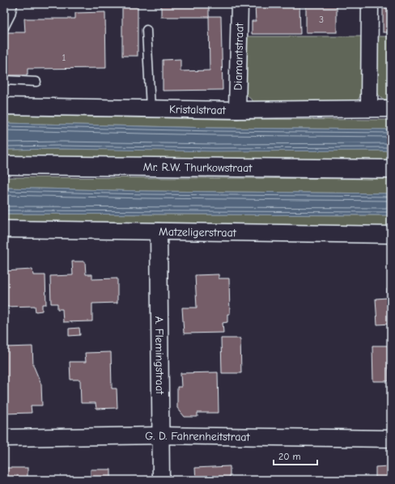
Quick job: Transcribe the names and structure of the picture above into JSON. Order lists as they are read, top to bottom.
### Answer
{
  "streets": {
    "street": [
      "Diamantstraat",
      "Kristalstraat",
      "Mr. R.W. Thurkowstraat",
      "Matzeligerstraat",
      "A. Flemingstraat",
      "G. D. Fahrenheitstraat"
    ]
  },
  "crossings": [
    ["Diamantstraat", "Kristalstraat"],
    ["Matzeligerstraat", "A. Flemingstraat"],
    ["A. Flemingstraat", "G. D. Fahrenheitstraat"]
  ],
  "house_numbers": ["3", "1"],
  "scale_bar": "20 m"
}
